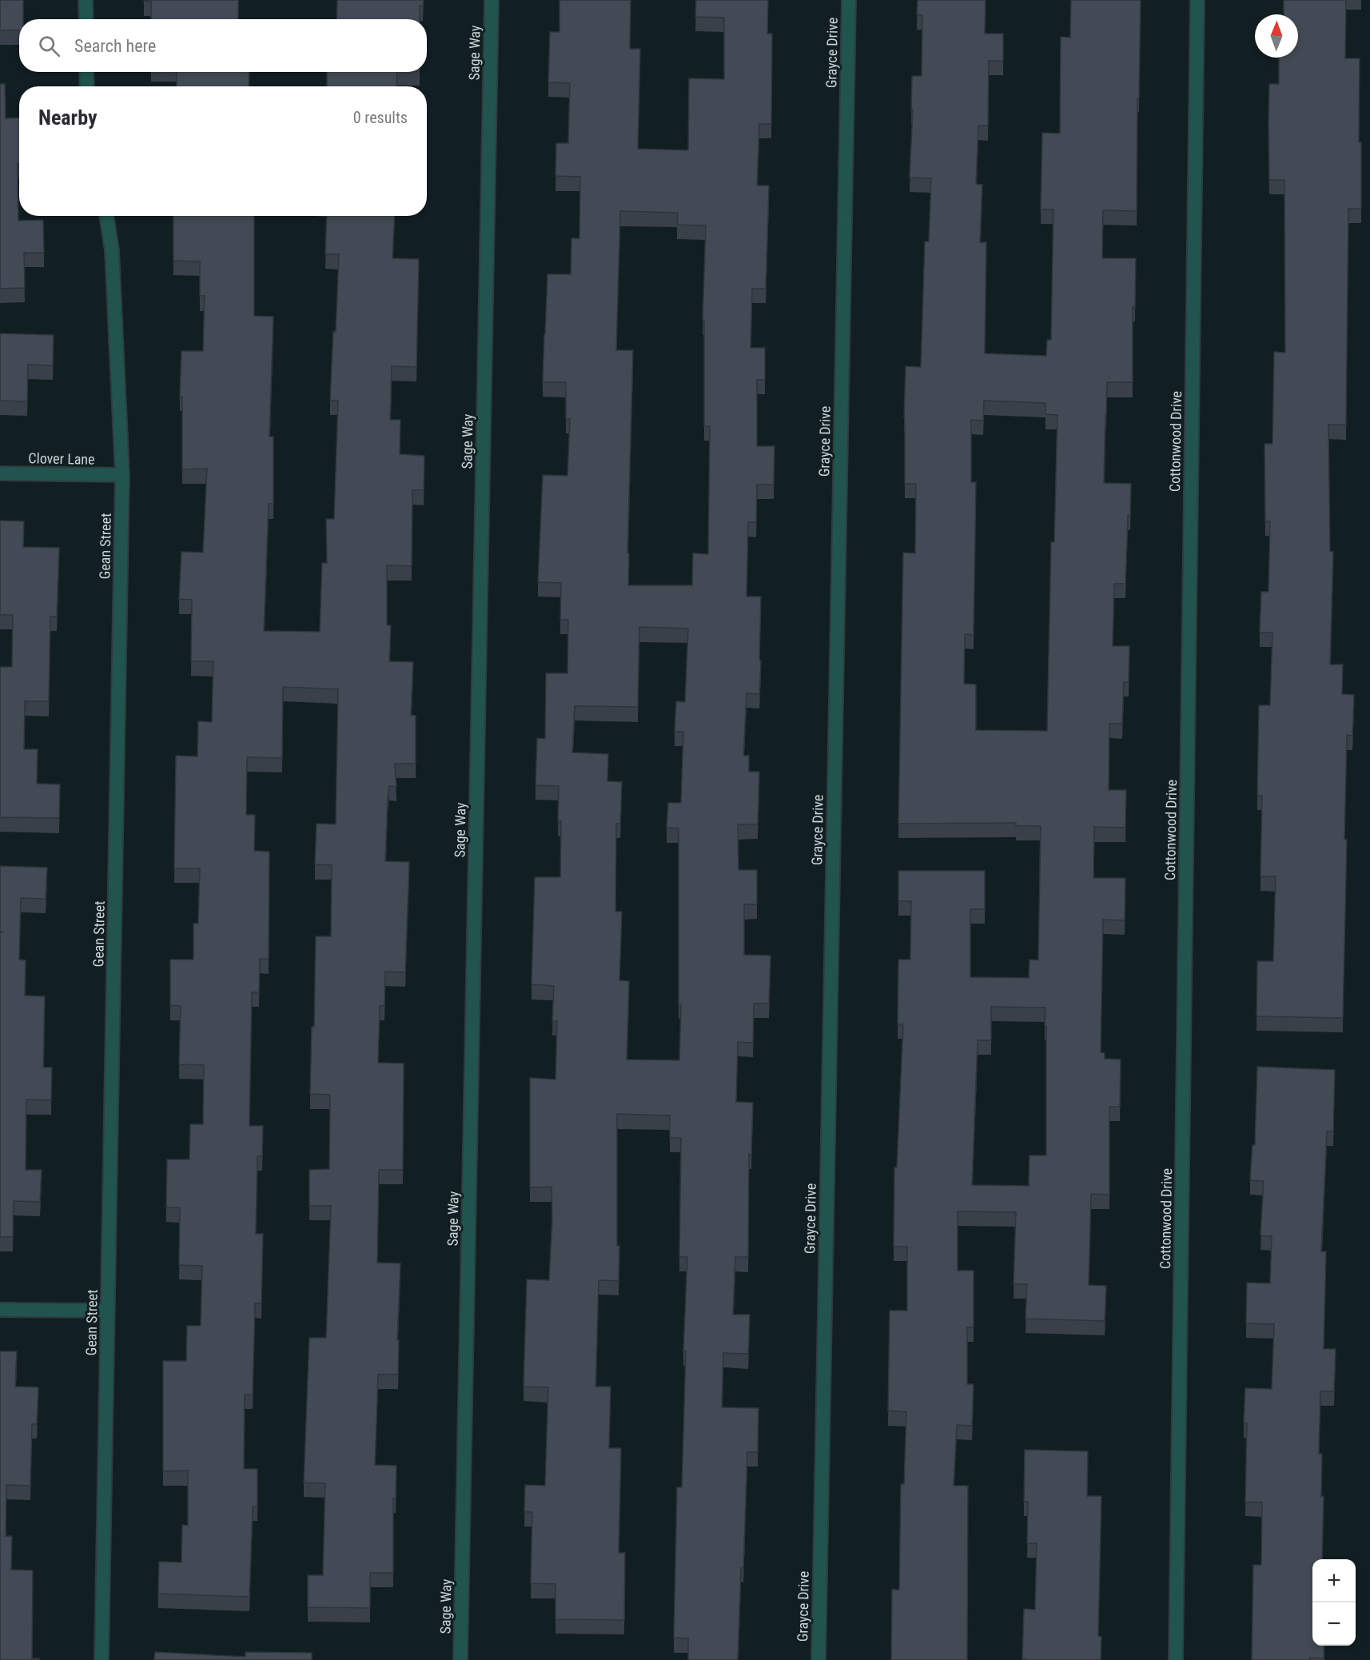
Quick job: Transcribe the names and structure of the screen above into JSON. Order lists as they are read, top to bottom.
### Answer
{
  "streets": {
    "street": [
      "Sage Way",
      "Grayce Drive",
      "Cottonwood Drive",
      "Clover Lane",
      "Gean Street"
    ]
  },
  "crossings": [
    ["Clover Lane", "Gean Street"]
  ],
  "north": "top",
  "page": {
    "search": "Search here",
    "heading": ["Nearby", "0 results"],
    "map_buttons": ["+", "−"]
  }
}
